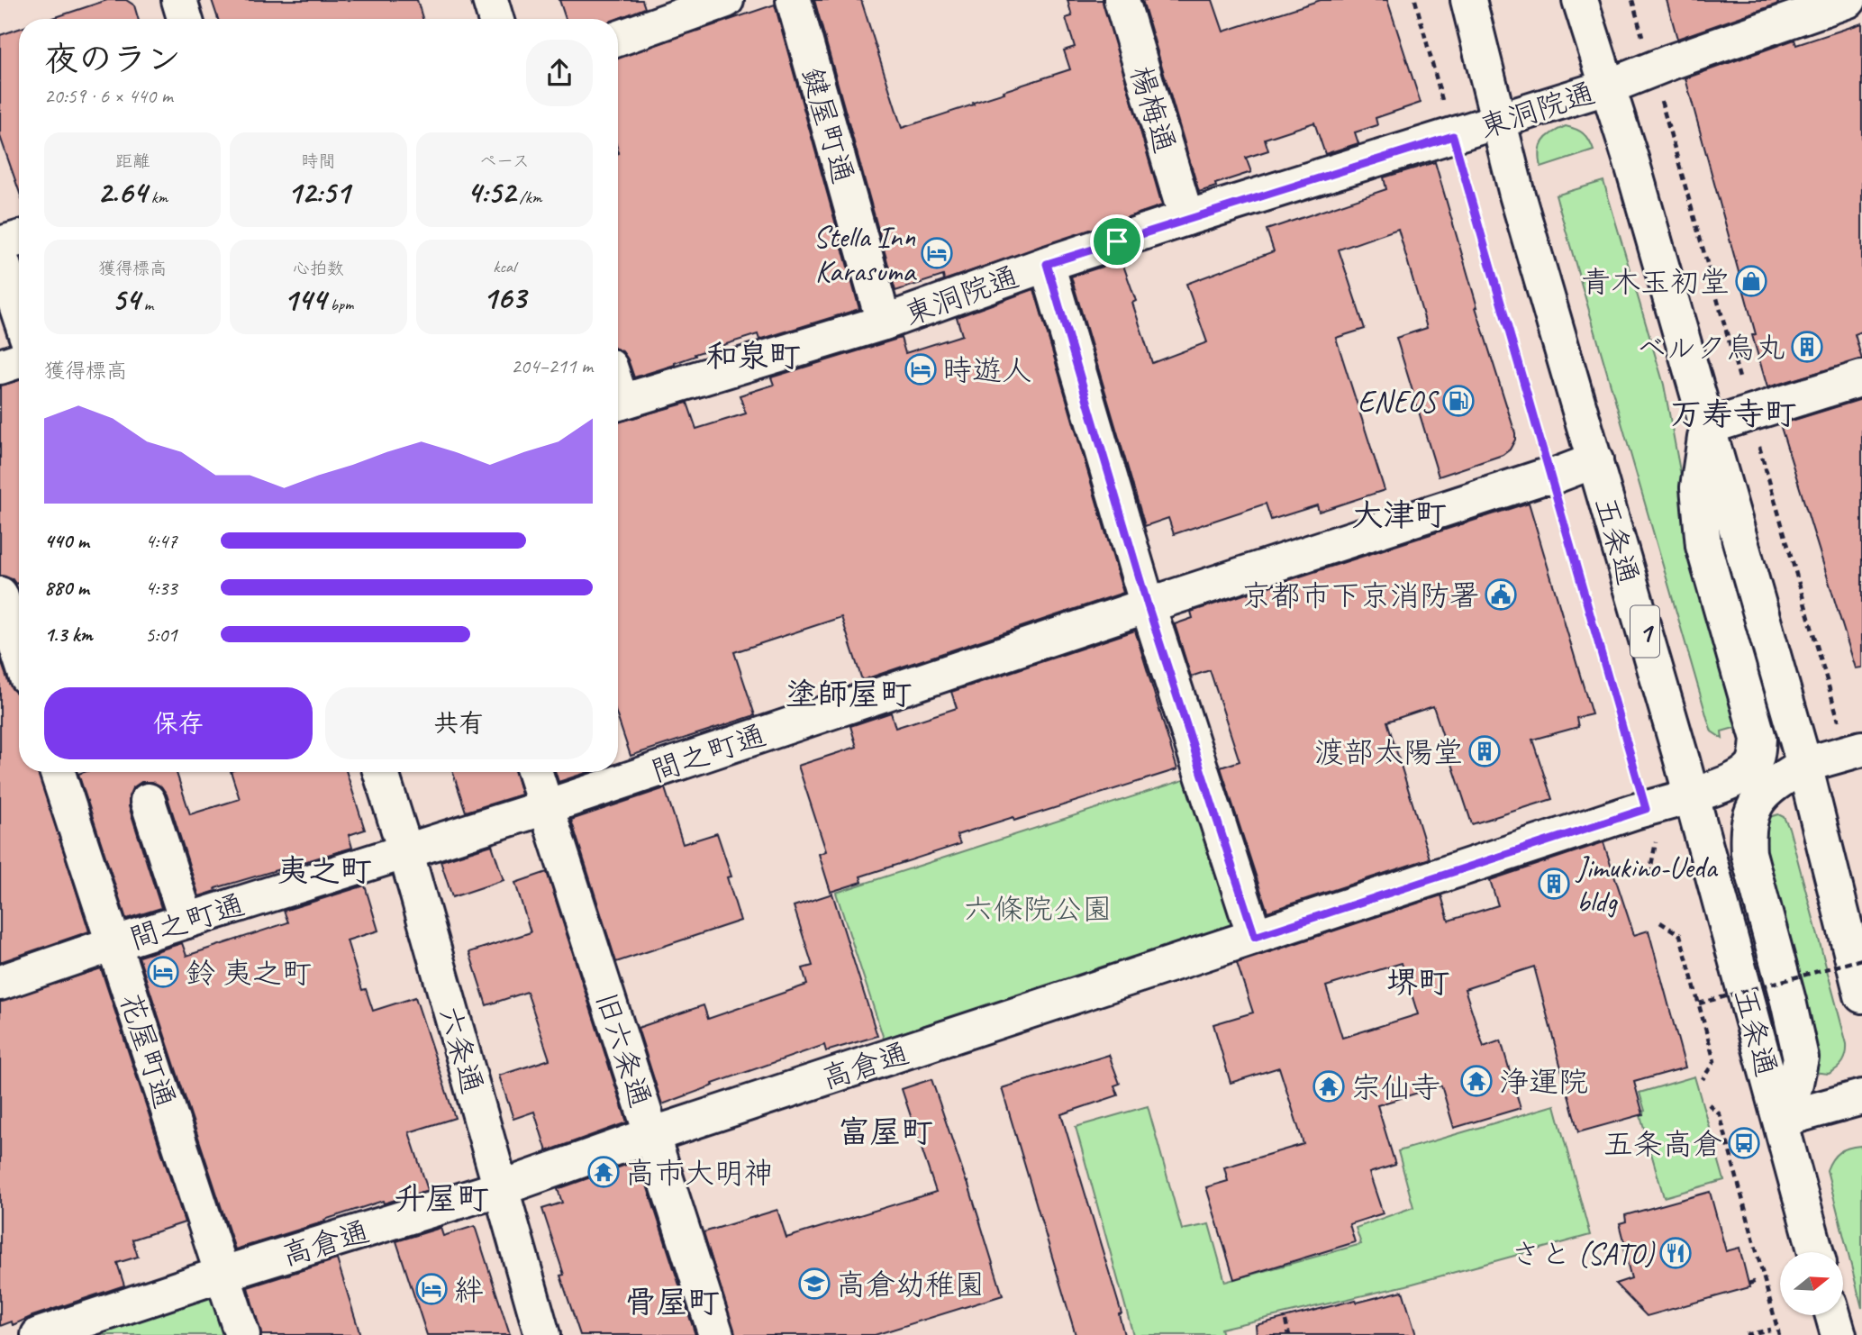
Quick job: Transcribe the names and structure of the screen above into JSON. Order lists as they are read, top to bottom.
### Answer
{
  "streets": {
    "main road": [
      "楊梅通",
      "東洞院通",
      "鍵屋町通",
      "五条通",
      "1",
      "間之町通",
      "六条通",
      "旧六条通",
      "花屋町通",
      "高倉通"
    ]
  },
  "crossings": [
    ["楊梅通", "東洞院通"],
    ["東洞院通", "鍵屋町通"],
    ["東洞院通", "五条通"],
    ["五条通", "間之町通"],
    ["五条通", "高倉通"],
    ["間之町通", "六条通"],
    ["間之町通", "旧六条通"],
    ["間之町通", "花屋町通"],
    ["六条通", "高倉通"],
    ["旧六条通", "高倉通"],
    ["花屋町通", "高倉通"]
  ],
  "districts": [
    "和泉町",
    "万寿寺町",
    "大津町",
    "塗師屋町",
    "夷之町",
    "堺町",
    "富屋町",
    "升屋町",
    "骨屋町"
  ],
  "parks": ["六條院公園"],
  "places": {
    "hotel": [
      "Stella Inn Karasuma",
      "時遊人",
      "鈴 夷之町",
      "絆"
    ],
    "shop": ["青木玉初堂"],
    "building": ["ベルク烏丸", "渡部太陽堂", "Jimukino-Ueda bldg"],
    "fuel station": ["ENEOS"],
    "public building": ["京都市下京消防署"],
    "temple": ["浄運院", "宗仙寺", "高市大明神"],
    "bus stop": ["五条高倉"],
    "restaurant": ["さと (SATO)"],
    "school or university": ["高倉幼稚園"]
  },
  "north": "right",
  "page": {
    "heading": ["夜のラン", "20:59 · 6 × 440 m"],
    "stats": [
      ["距離", "2.64 km"],
      ["時間", "12:51"],
      ["ペース", "4:52 /km"],
      ["獲得標高", "54 m"],
      ["心拍数", "144 bpm"],
      ["kcal", "163"]
    ],
    "chart": ["獲得標高", "204–211 m"],
    "list": [
      {
        "name": "440 m",
        "note": "4:47"
      },
      {
        "name": "880 m",
        "note": "4:33"
      },
      {
        "name": "1.3 km",
        "note": "5:01"
      }
    ],
    "buttons": ["保存", "共有"]
  }
}
